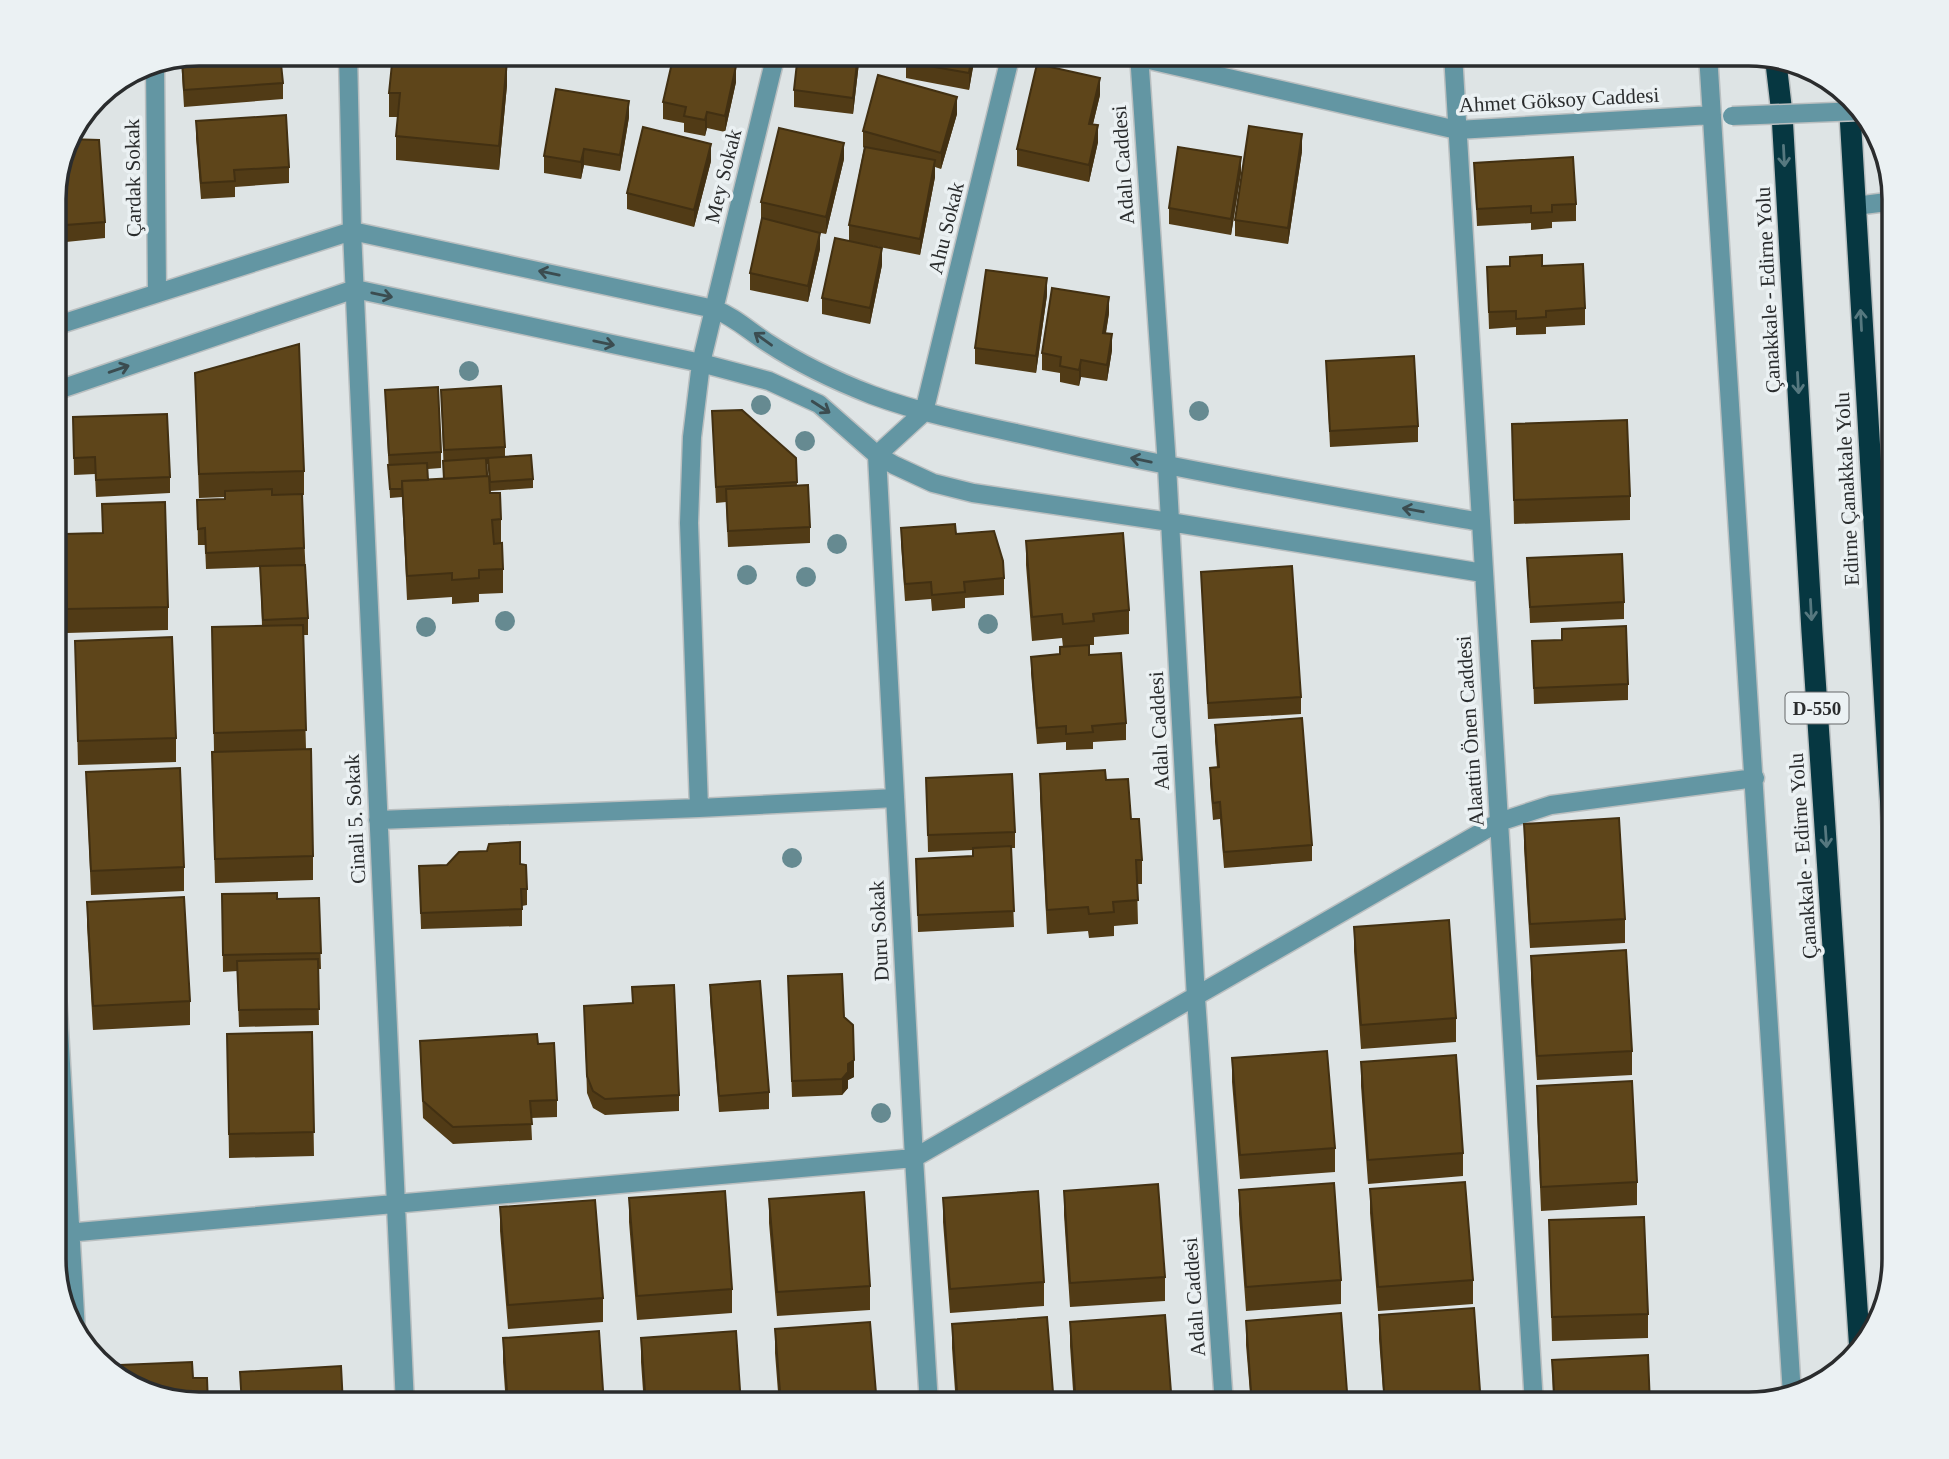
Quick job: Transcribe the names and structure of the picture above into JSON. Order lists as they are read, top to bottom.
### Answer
{
  "streets": {
    "highway": ["Çanakkale - Edirne Yolu", "Edirne Çanakkale Yolu", "D-550"],
    "street": [
      "Ahmet Göksoy Caddesi",
      "Adalı Caddesi",
      "Mey Sokak",
      "Çardak Sokak",
      "Ahu Sokak",
      "Alaattin Önen Caddesi",
      "Cinali 5. Sokak",
      "Duru Sokak"
    ]
  },
  "crossings": [
    ["Ahmet Göksoy Caddesi", "Alaattin Önen Caddesi"]
  ],
  "one_way": ["Çanakkale - Edirne Yolu", "Edirne Çanakkale Yolu"]
}
